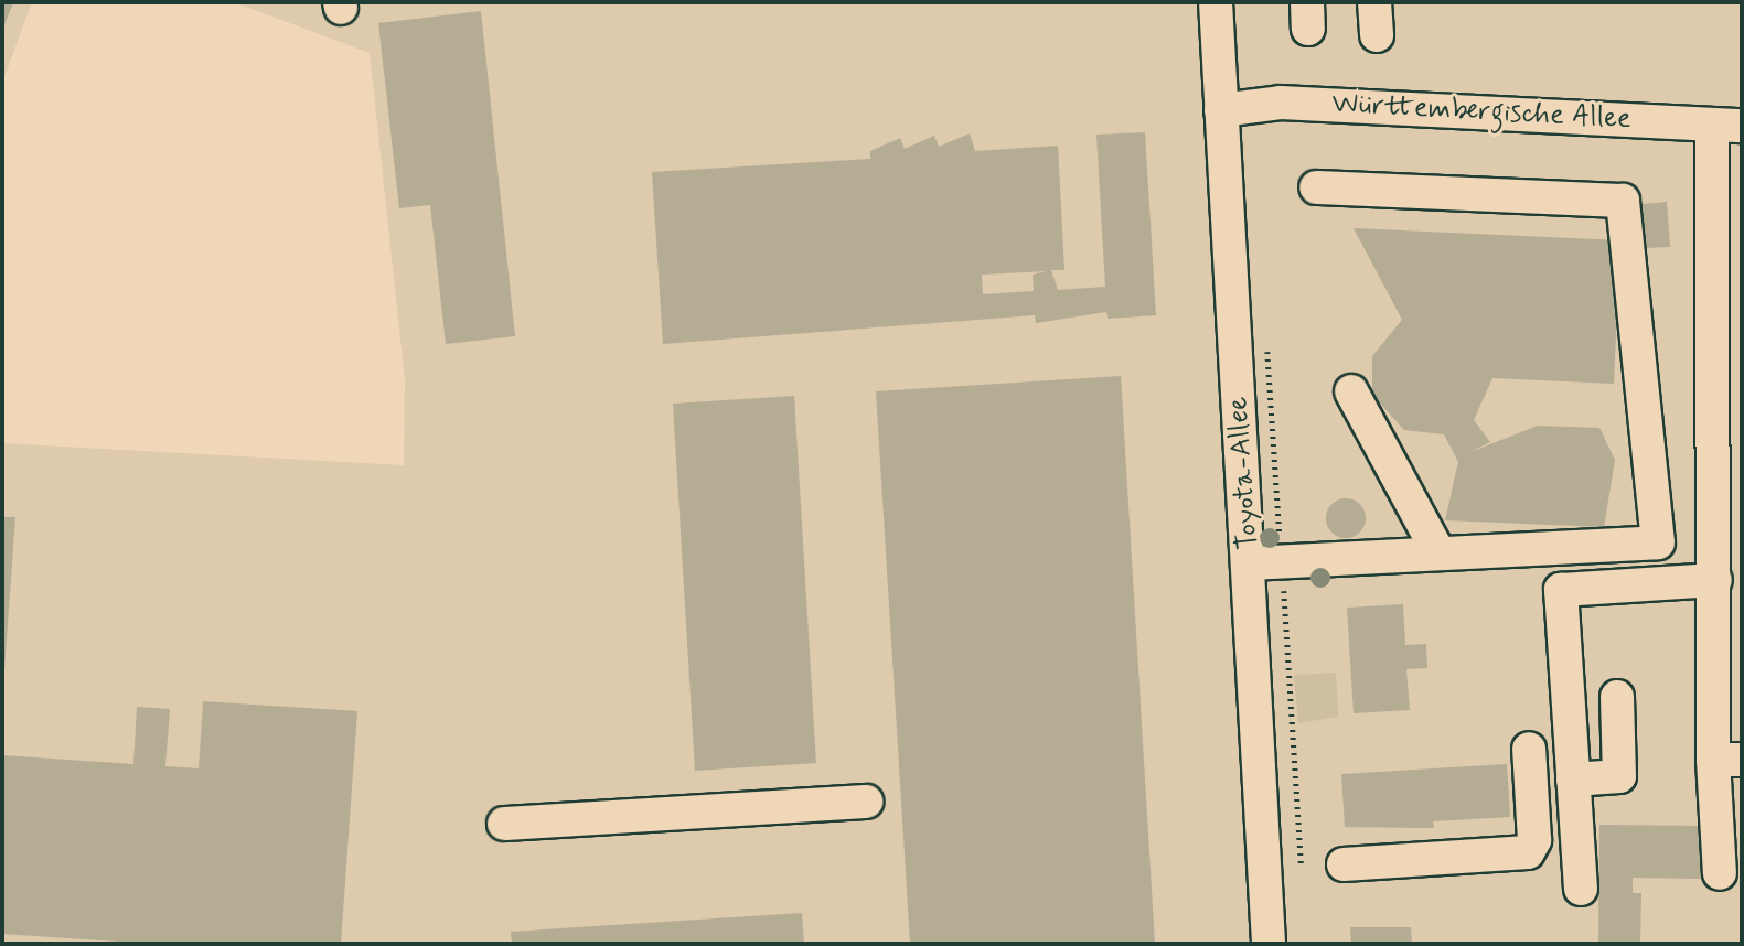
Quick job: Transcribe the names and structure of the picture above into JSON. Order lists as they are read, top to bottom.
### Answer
{
  "streets": {
    "street": ["Württembergische Allee", "Toyota-Allee"]
  },
  "crossings": [
    ["Württembergische Allee", "Toyota-Allee"]
  ]
}
